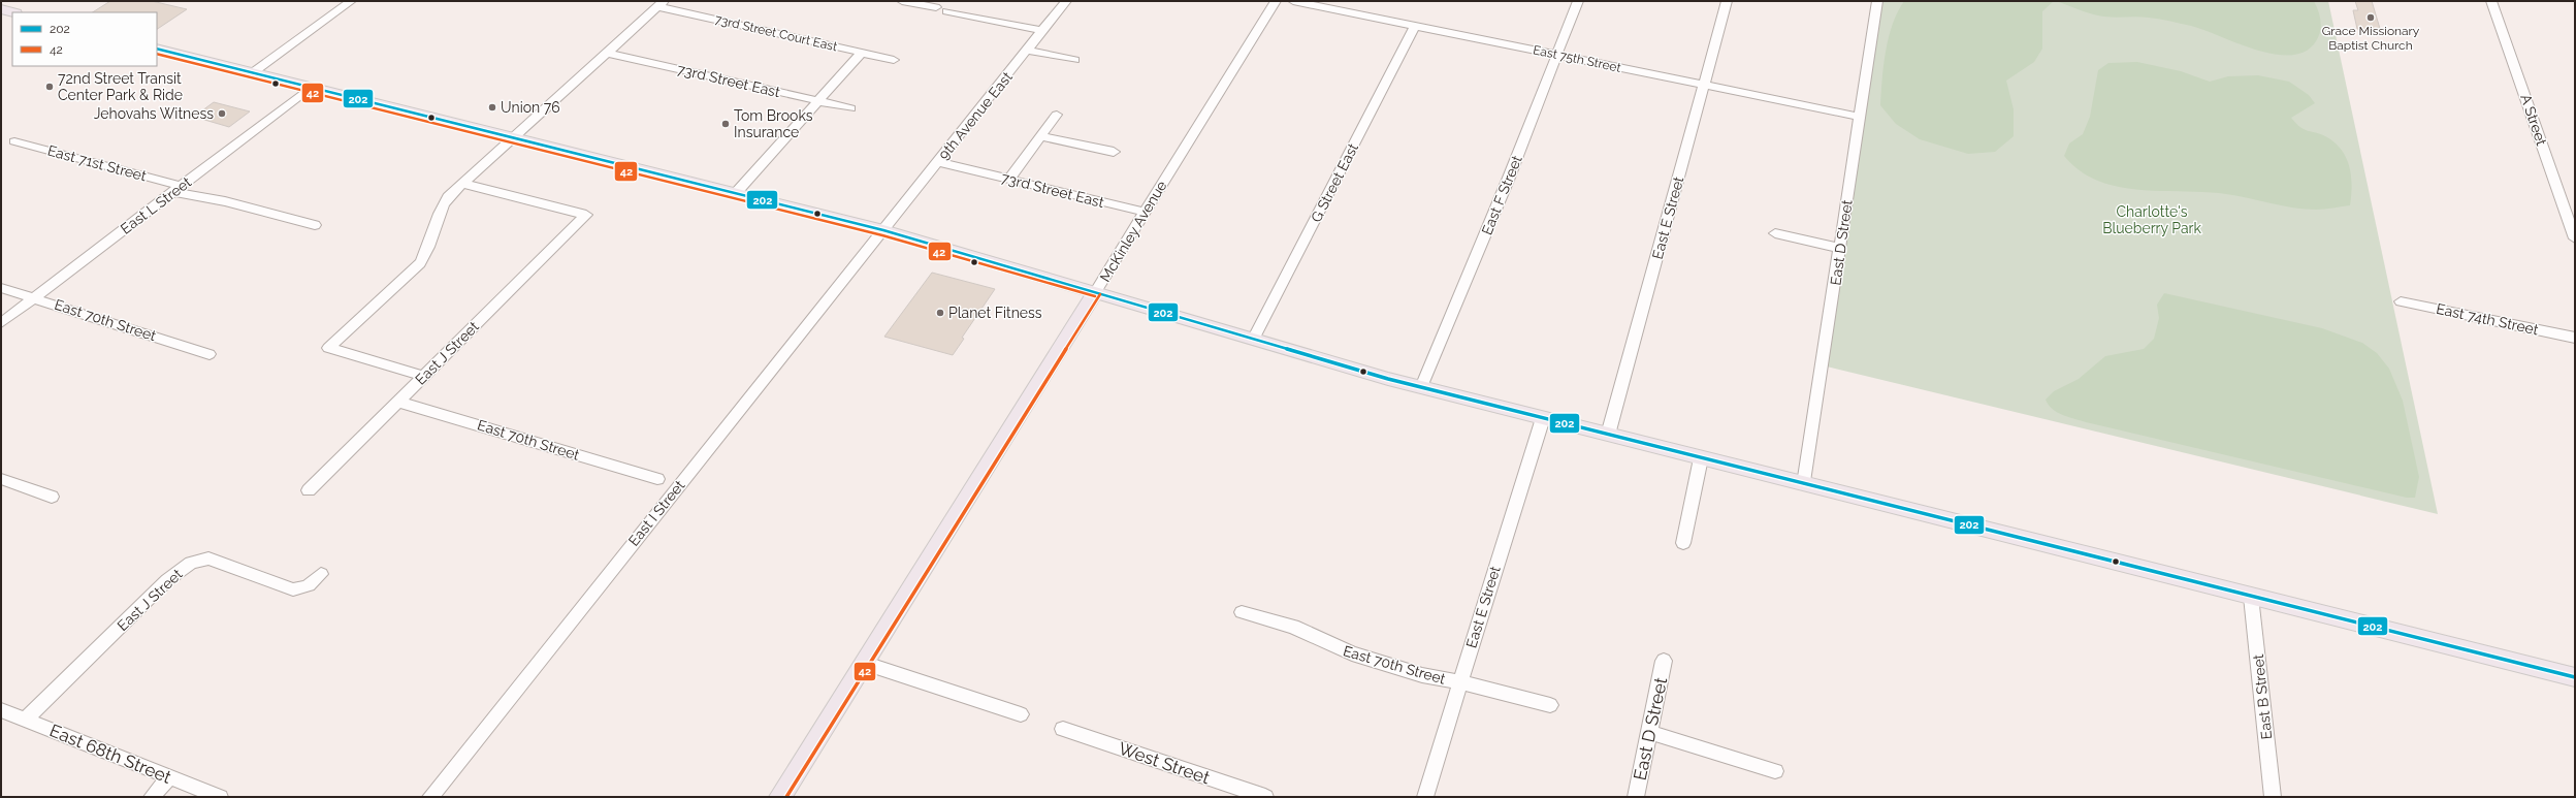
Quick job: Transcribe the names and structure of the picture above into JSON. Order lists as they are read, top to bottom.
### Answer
{
  "streets": {
    "main road": ["McKinley Avenue"],
    "street": [
      "73rd Street Court East",
      "East 75th Street",
      "73rd Street East",
      "9th Avenue East",
      "A Street",
      "East 71st Street",
      "G Street East",
      "East F Street",
      "East L Street",
      "East E Street",
      "East D Street",
      "East 74th Street",
      "East 70th Street",
      "East J Street",
      "East I Street",
      "East B Street",
      "East 68th Street",
      "West Street"
    ]
  },
  "crossings": [
    ["East 75th Street", "G Street East"],
    ["East 75th Street", "East F Street"],
    ["East 75th Street", "East E Street"],
    ["East 75th Street", "East D Street"],
    ["73rd Street East", "9th Avenue East"],
    ["73rd Street East", "McKinley Avenue"],
    ["9th Avenue East", "East I Street"],
    ["East 71st Street", "East L Street"],
    ["East L Street", "East 70th Street"],
    ["East E Street", "East 70th Street"],
    ["East 70th Street", "East J Street"],
    ["East J Street", "East 68th Street"]
  ],
  "parks": ["Charlotte's Blueberry Park"],
  "places": [
    "Grace Missionary Baptist Church",
    "72nd Street Transit Center Park & Ride",
    "Union 76",
    "Jehovahs Witness",
    "Tom Brooks Insurance",
    "Planet Fitness"
  ],
  "lines": ["transit line 202", "transit line 42"],
  "legend": ["202", "42"]
}
